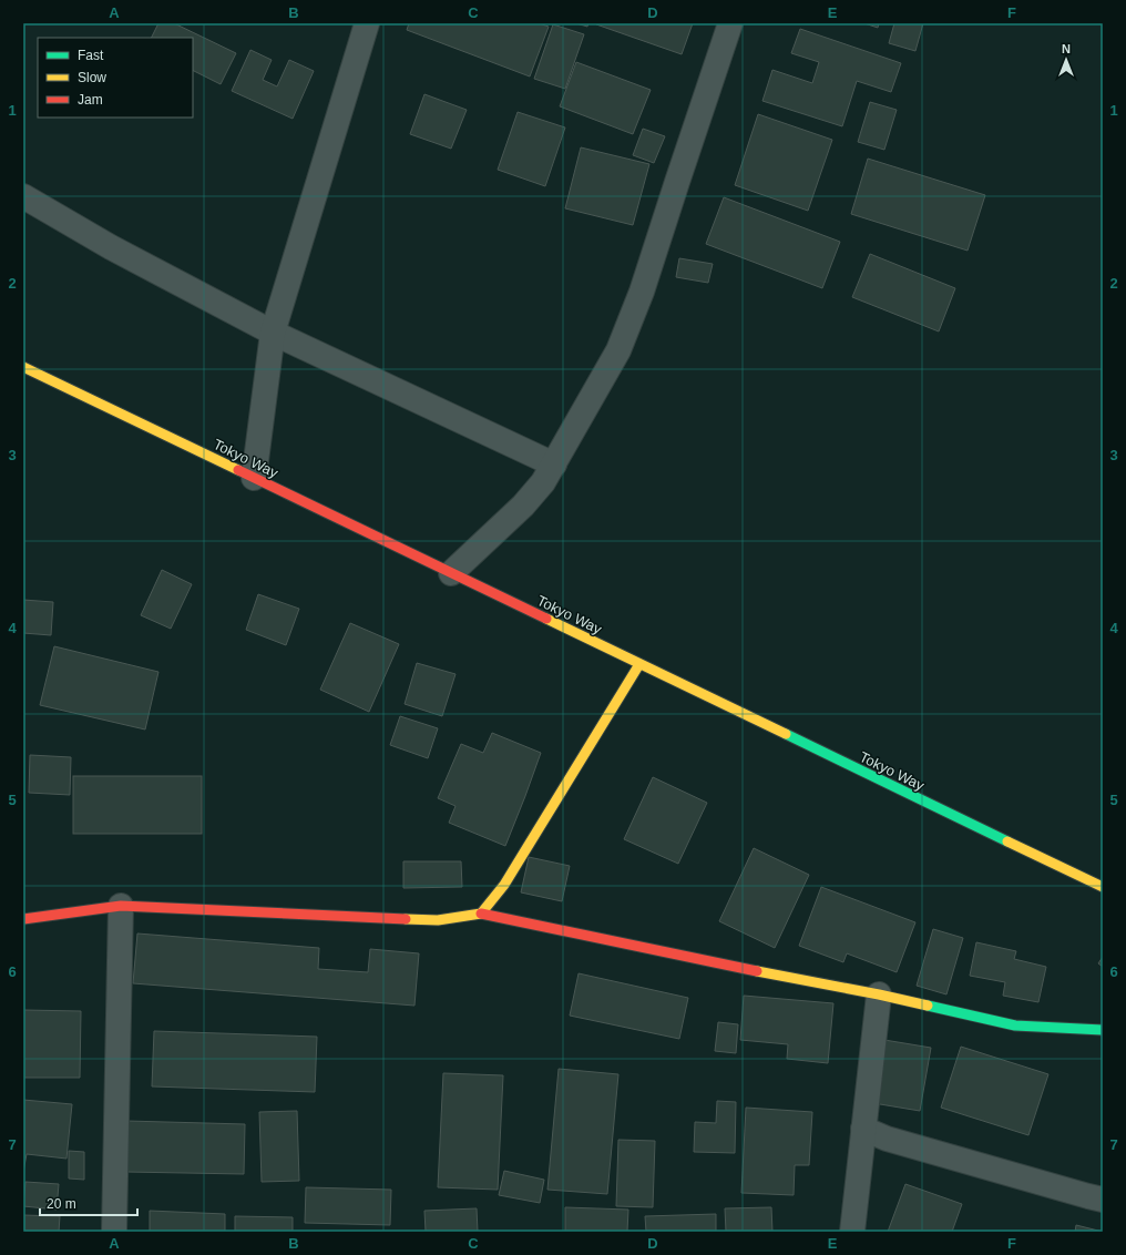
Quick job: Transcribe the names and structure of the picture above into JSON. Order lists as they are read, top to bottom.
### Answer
{
  "streets": {
    "street": ["Tokyo Way"]
  },
  "legend": ["Fast", "Slow", "Jam"],
  "scale_bar": "20 m",
  "north": "top",
  "grid": {
    "columns": [
      "A",
      "B",
      "C",
      "D",
      "E",
      "F"
    ],
    "rows": [
      "1",
      "2",
      "3",
      "4",
      "5",
      "6",
      "7"
    ]
  }
}
